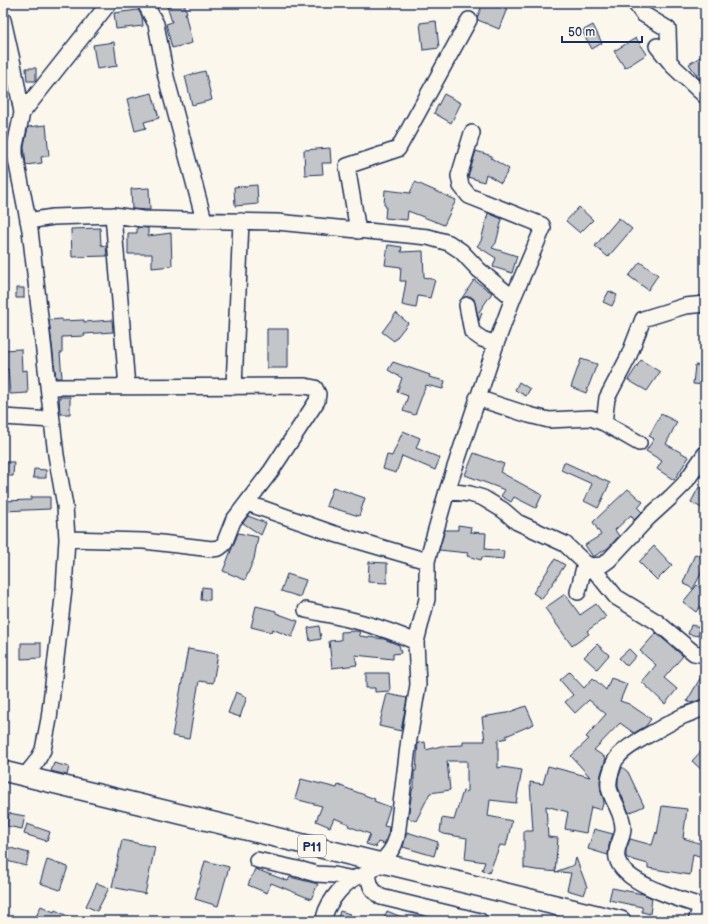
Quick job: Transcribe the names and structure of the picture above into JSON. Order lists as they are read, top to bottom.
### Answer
{
  "streets": {
    "main road": ["P11"]
  },
  "scale_bar": "50 m"
}
